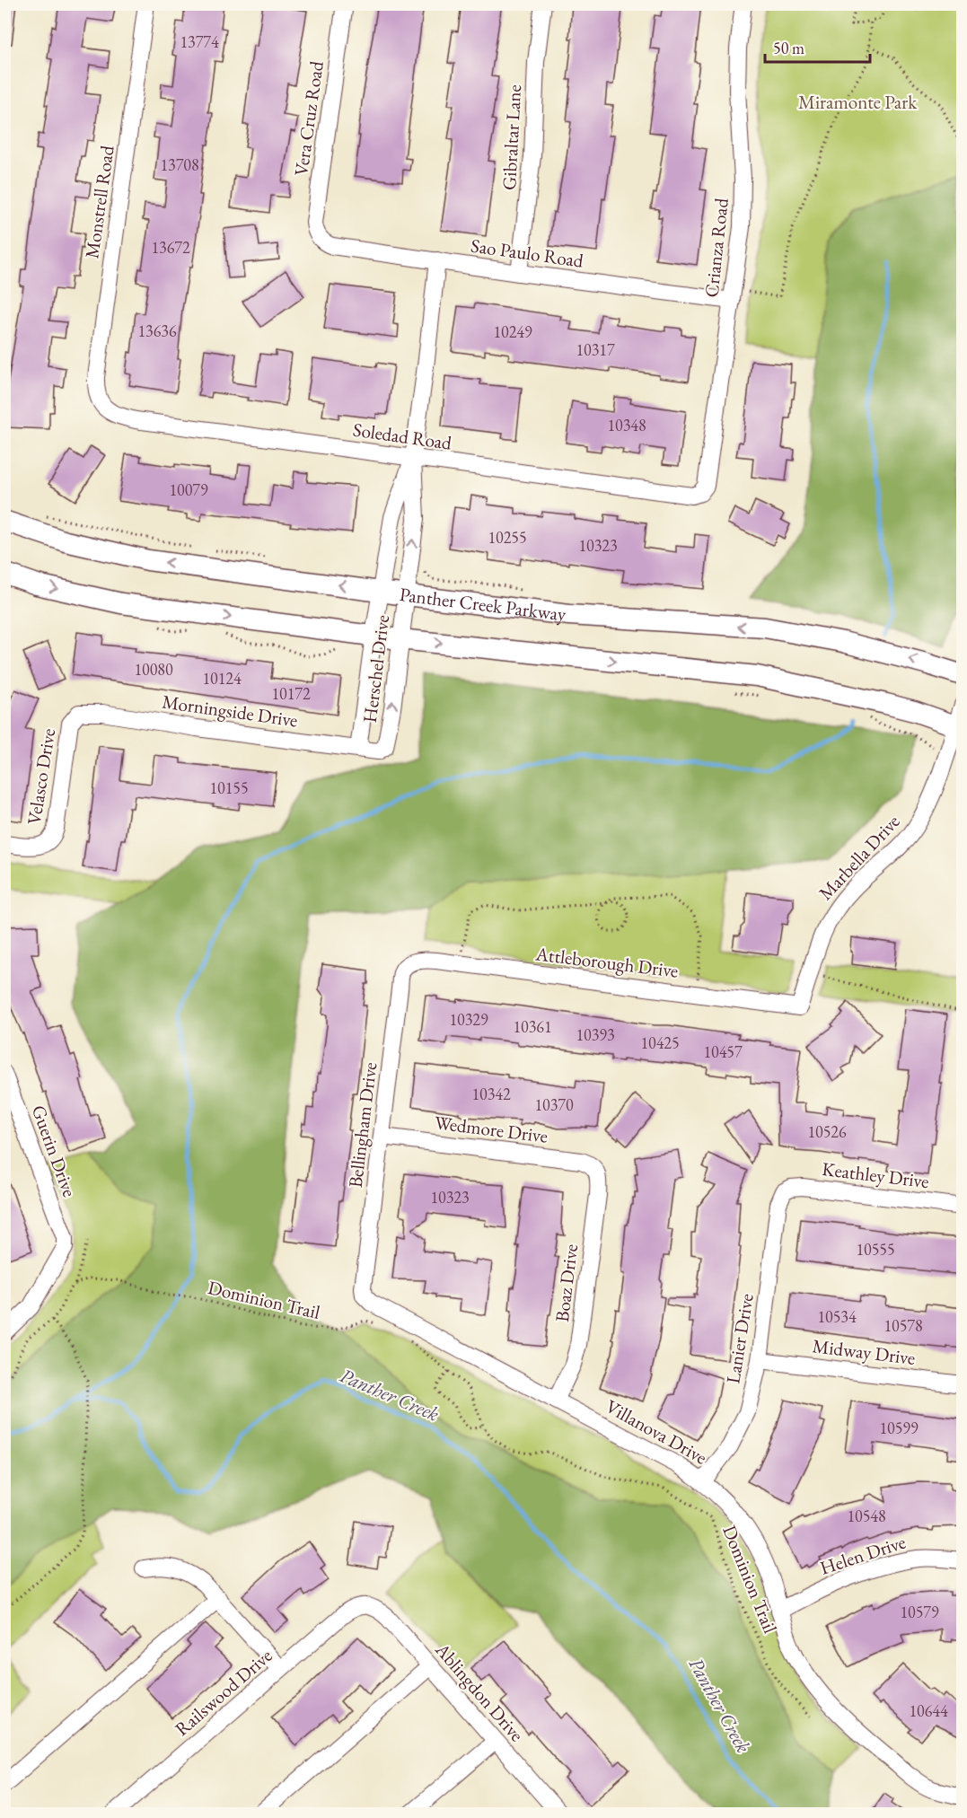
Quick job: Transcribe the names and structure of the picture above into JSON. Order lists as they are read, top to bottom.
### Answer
{
  "streets": {
    "main road": ["Panther Creek Parkway"],
    "street": [
      "Vera Cruz Road",
      "Gibraltar Lane",
      "Monstrell Road",
      "Crianza Road",
      "Sao Paulo Road",
      "Soledad Road",
      "Herschel Drive",
      "Morningside Drive",
      "Velasco Drive",
      "Marbella Drive",
      "Attleborough Drive",
      "Bellingham Drive",
      "Wedmore Drive",
      "Guerin Drive",
      "Keathley Drive",
      "Boaz Drive",
      "Lanier Drive",
      "Midway Drive",
      "Villanova Drive",
      "Helen Drive",
      "Railswood Drive",
      "Ablingdon Drive"
    ],
    "path": ["Dominion Trail"]
  },
  "crossings": [
    ["Vera Cruz Road", "Sao Paulo Road"],
    ["Gibraltar Lane", "Sao Paulo Road"],
    ["Monstrell Road", "Soledad Road"],
    ["Crianza Road", "Sao Paulo Road"],
    ["Crianza Road", "Soledad Road"],
    ["Sao Paulo Road", "Herschel Drive"],
    ["Soledad Road", "Herschel Drive"],
    ["Panther Creek Parkway", "Herschel Drive"],
    ["Herschel Drive", "Morningside Drive"],
    ["Morningside Drive", "Velasco Drive"],
    ["Marbella Drive", "Attleborough Drive"],
    ["Attleborough Drive", "Bellingham Drive"],
    ["Bellingham Drive", "Wedmore Drive"],
    ["Bellingham Drive", "Villanova Drive"],
    ["Wedmore Drive", "Boaz Drive"],
    ["Keathley Drive", "Lanier Drive"],
    ["Boaz Drive", "Villanova Drive"],
    ["Lanier Drive", "Midway Drive"],
    ["Lanier Drive", "Villanova Drive"],
    ["Villanova Drive", "Helen Drive"],
    ["Railswood Drive", "Ablingdon Drive"]
  ],
  "water": ["Panther Creek"],
  "parks": ["Miramonte Park"],
  "house_numbers": [
    "13774",
    "13708",
    "13672",
    "13636",
    "10249",
    "10317",
    "10348",
    "10079",
    "10255",
    "10323",
    "10080",
    "10124",
    "10172",
    "10155",
    "10329",
    "10361",
    "10393",
    "10425",
    "10457",
    "10342",
    "10370",
    "10526",
    "10323",
    "10555",
    "10534",
    "10578",
    "10599",
    "10548",
    "10579",
    "10644"
  ],
  "scale_bar": "50 m"
}
